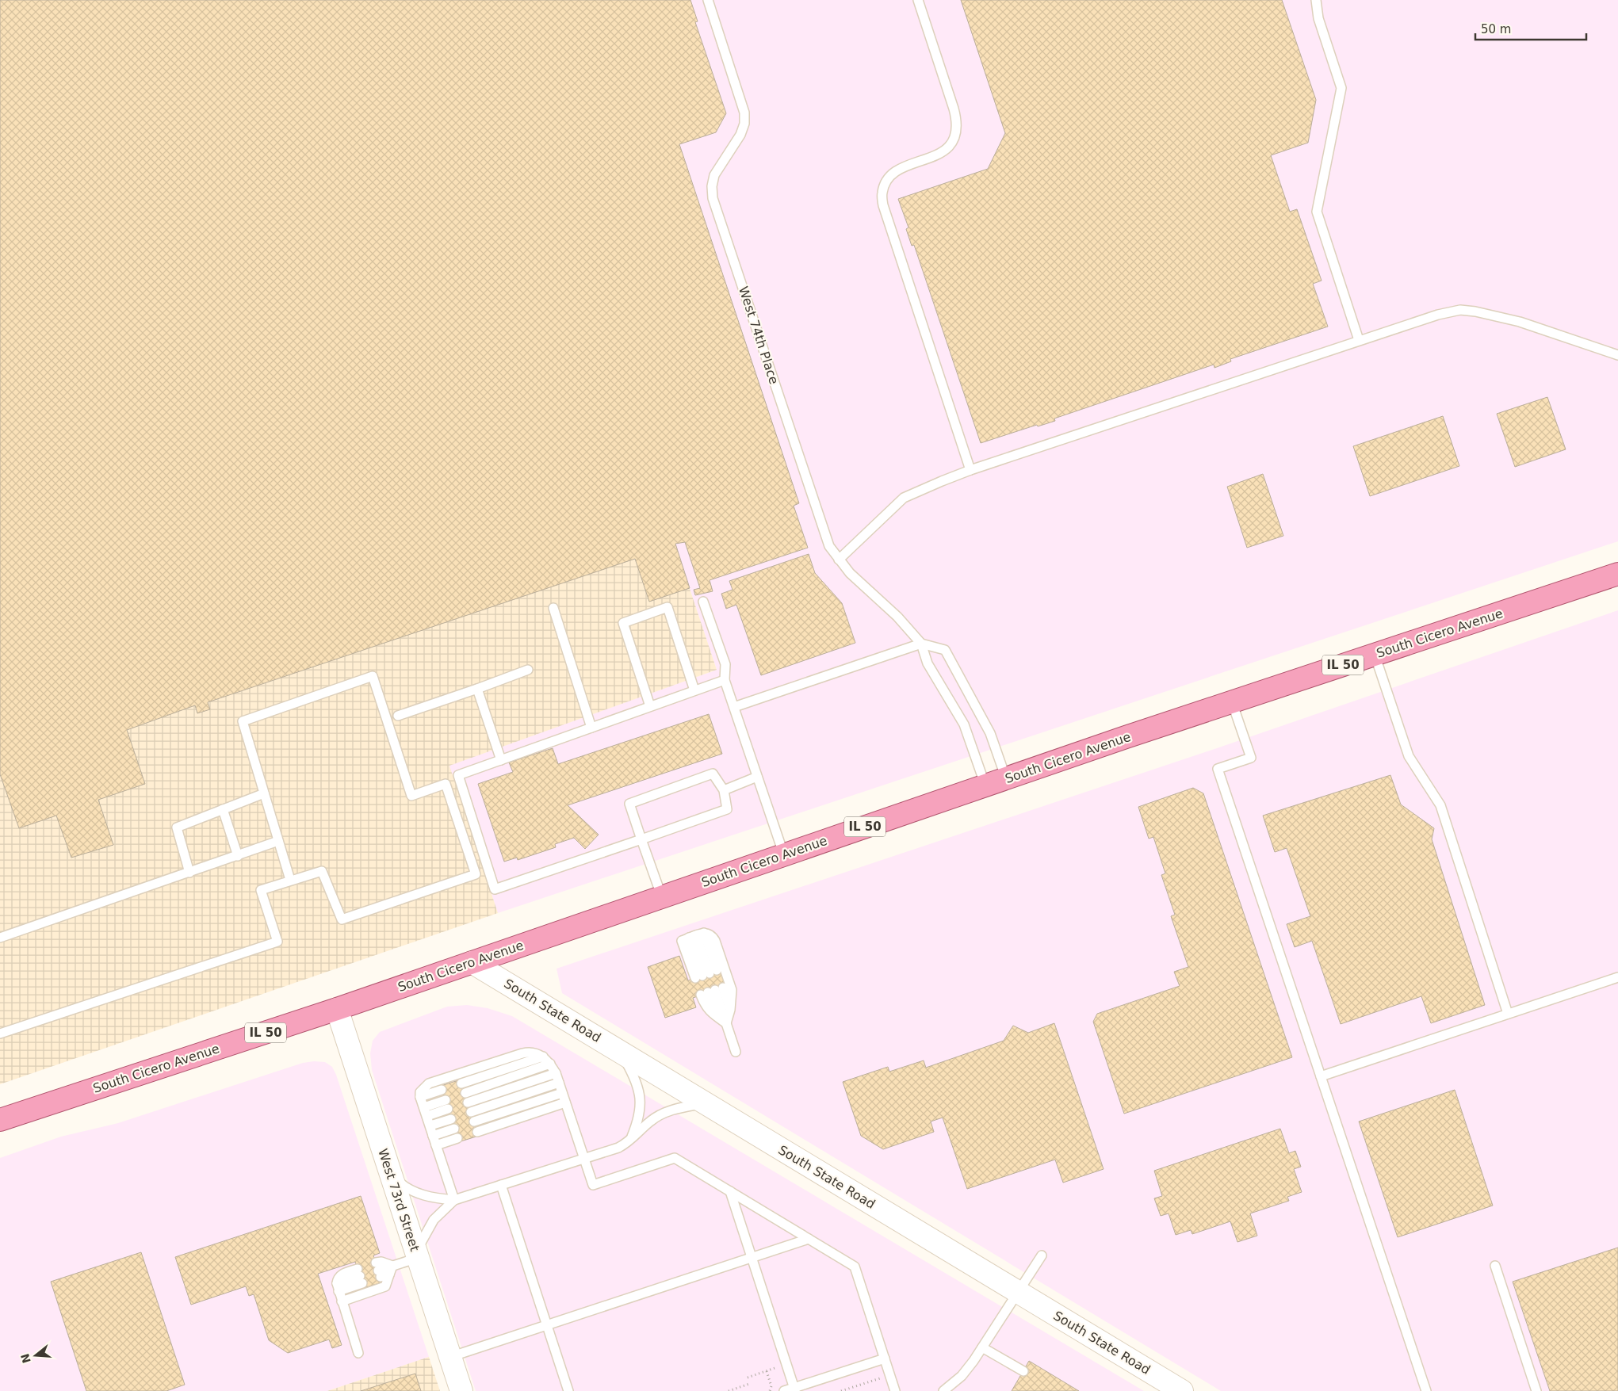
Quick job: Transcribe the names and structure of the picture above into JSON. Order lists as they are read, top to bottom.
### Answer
{
  "streets": {
    "main road": ["South Cicero Avenue", "IL 50"],
    "street": ["South State Road", "West 73rd Street"],
    "lane": ["West 74th Place"]
  },
  "crossings": [
    ["West 74th Place", "South Cicero Avenue"],
    ["South Cicero Avenue", "South State Road"],
    ["South Cicero Avenue", "West 73rd Street"]
  ],
  "scale_bar": "50 m",
  "north": "left"
}
